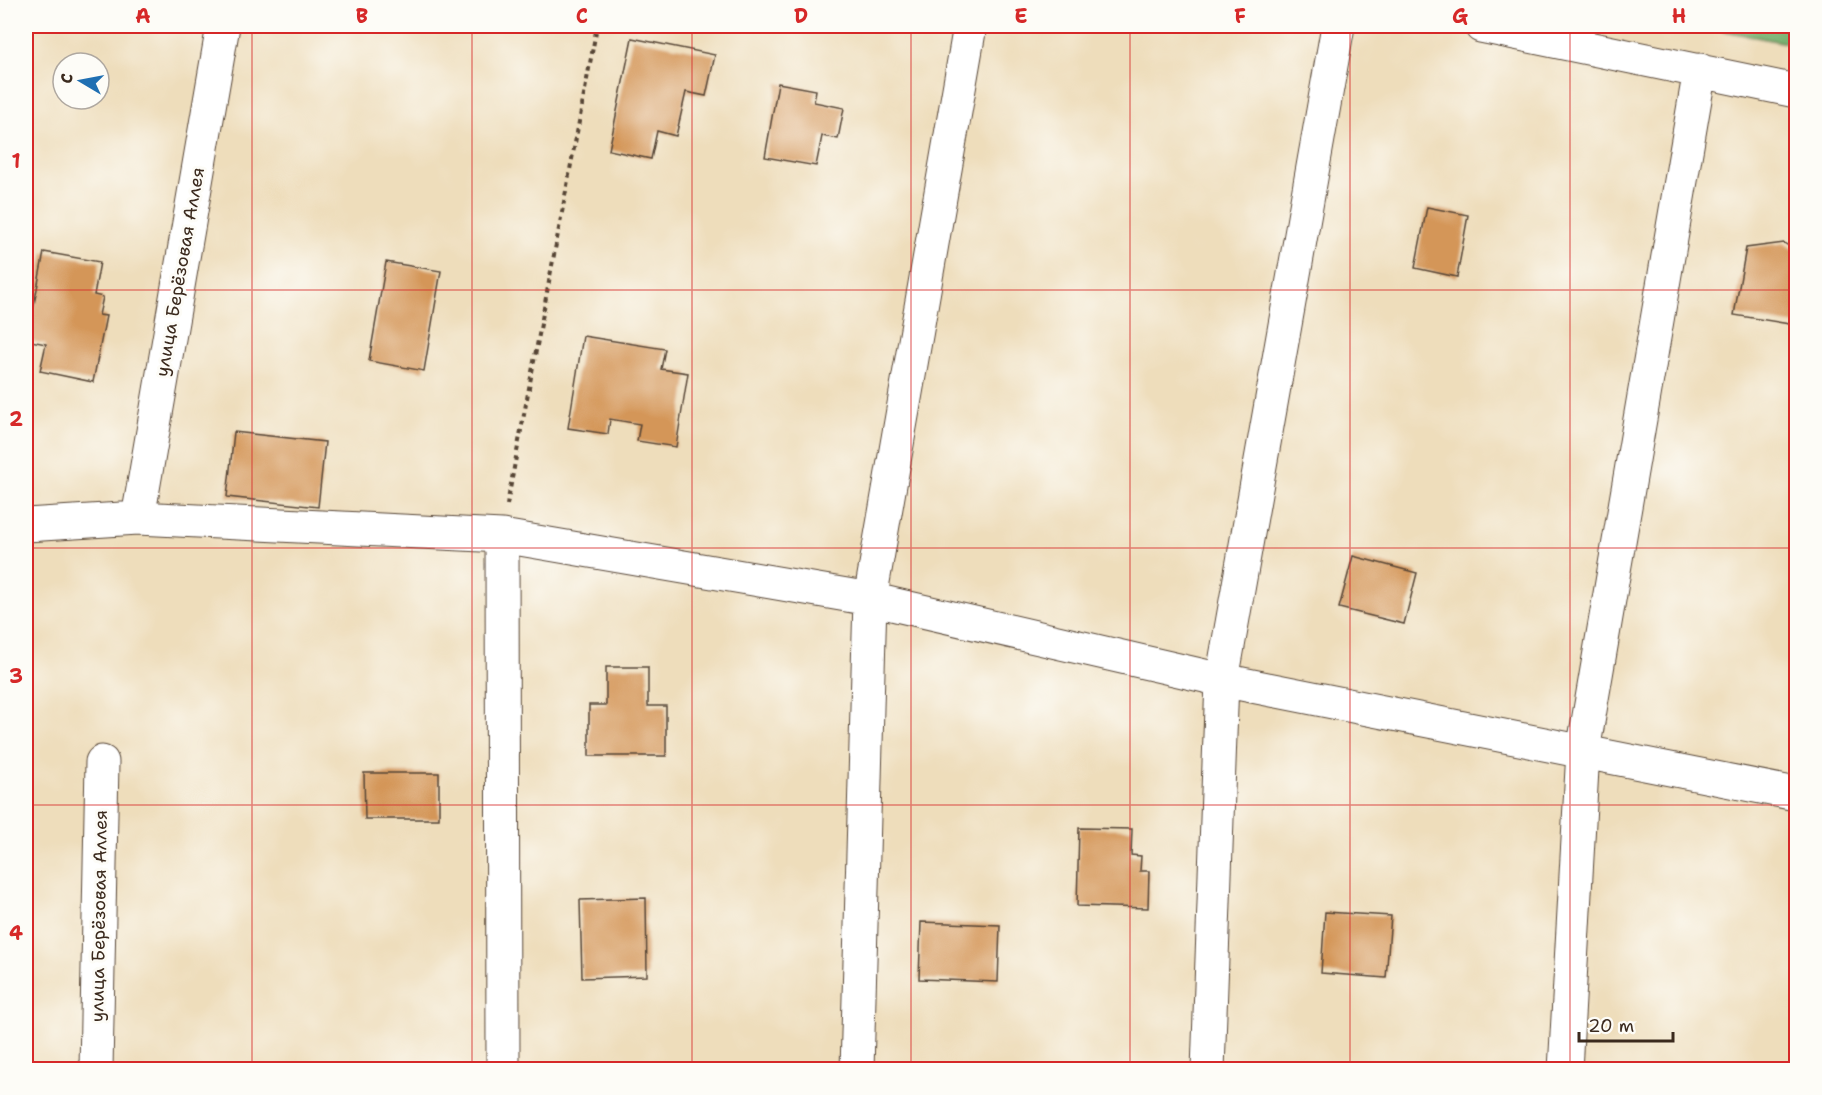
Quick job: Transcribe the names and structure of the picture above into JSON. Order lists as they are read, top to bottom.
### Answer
{
  "streets": {
    "street": ["улица Берёзовая Аллея"]
  },
  "scale_bar": "20 m",
  "north": "left",
  "grid": {
    "columns": [
      "A",
      "B",
      "C",
      "D",
      "E",
      "F",
      "G",
      "H"
    ],
    "rows": [
      "1",
      "2",
      "3",
      "4"
    ]
  }
}
